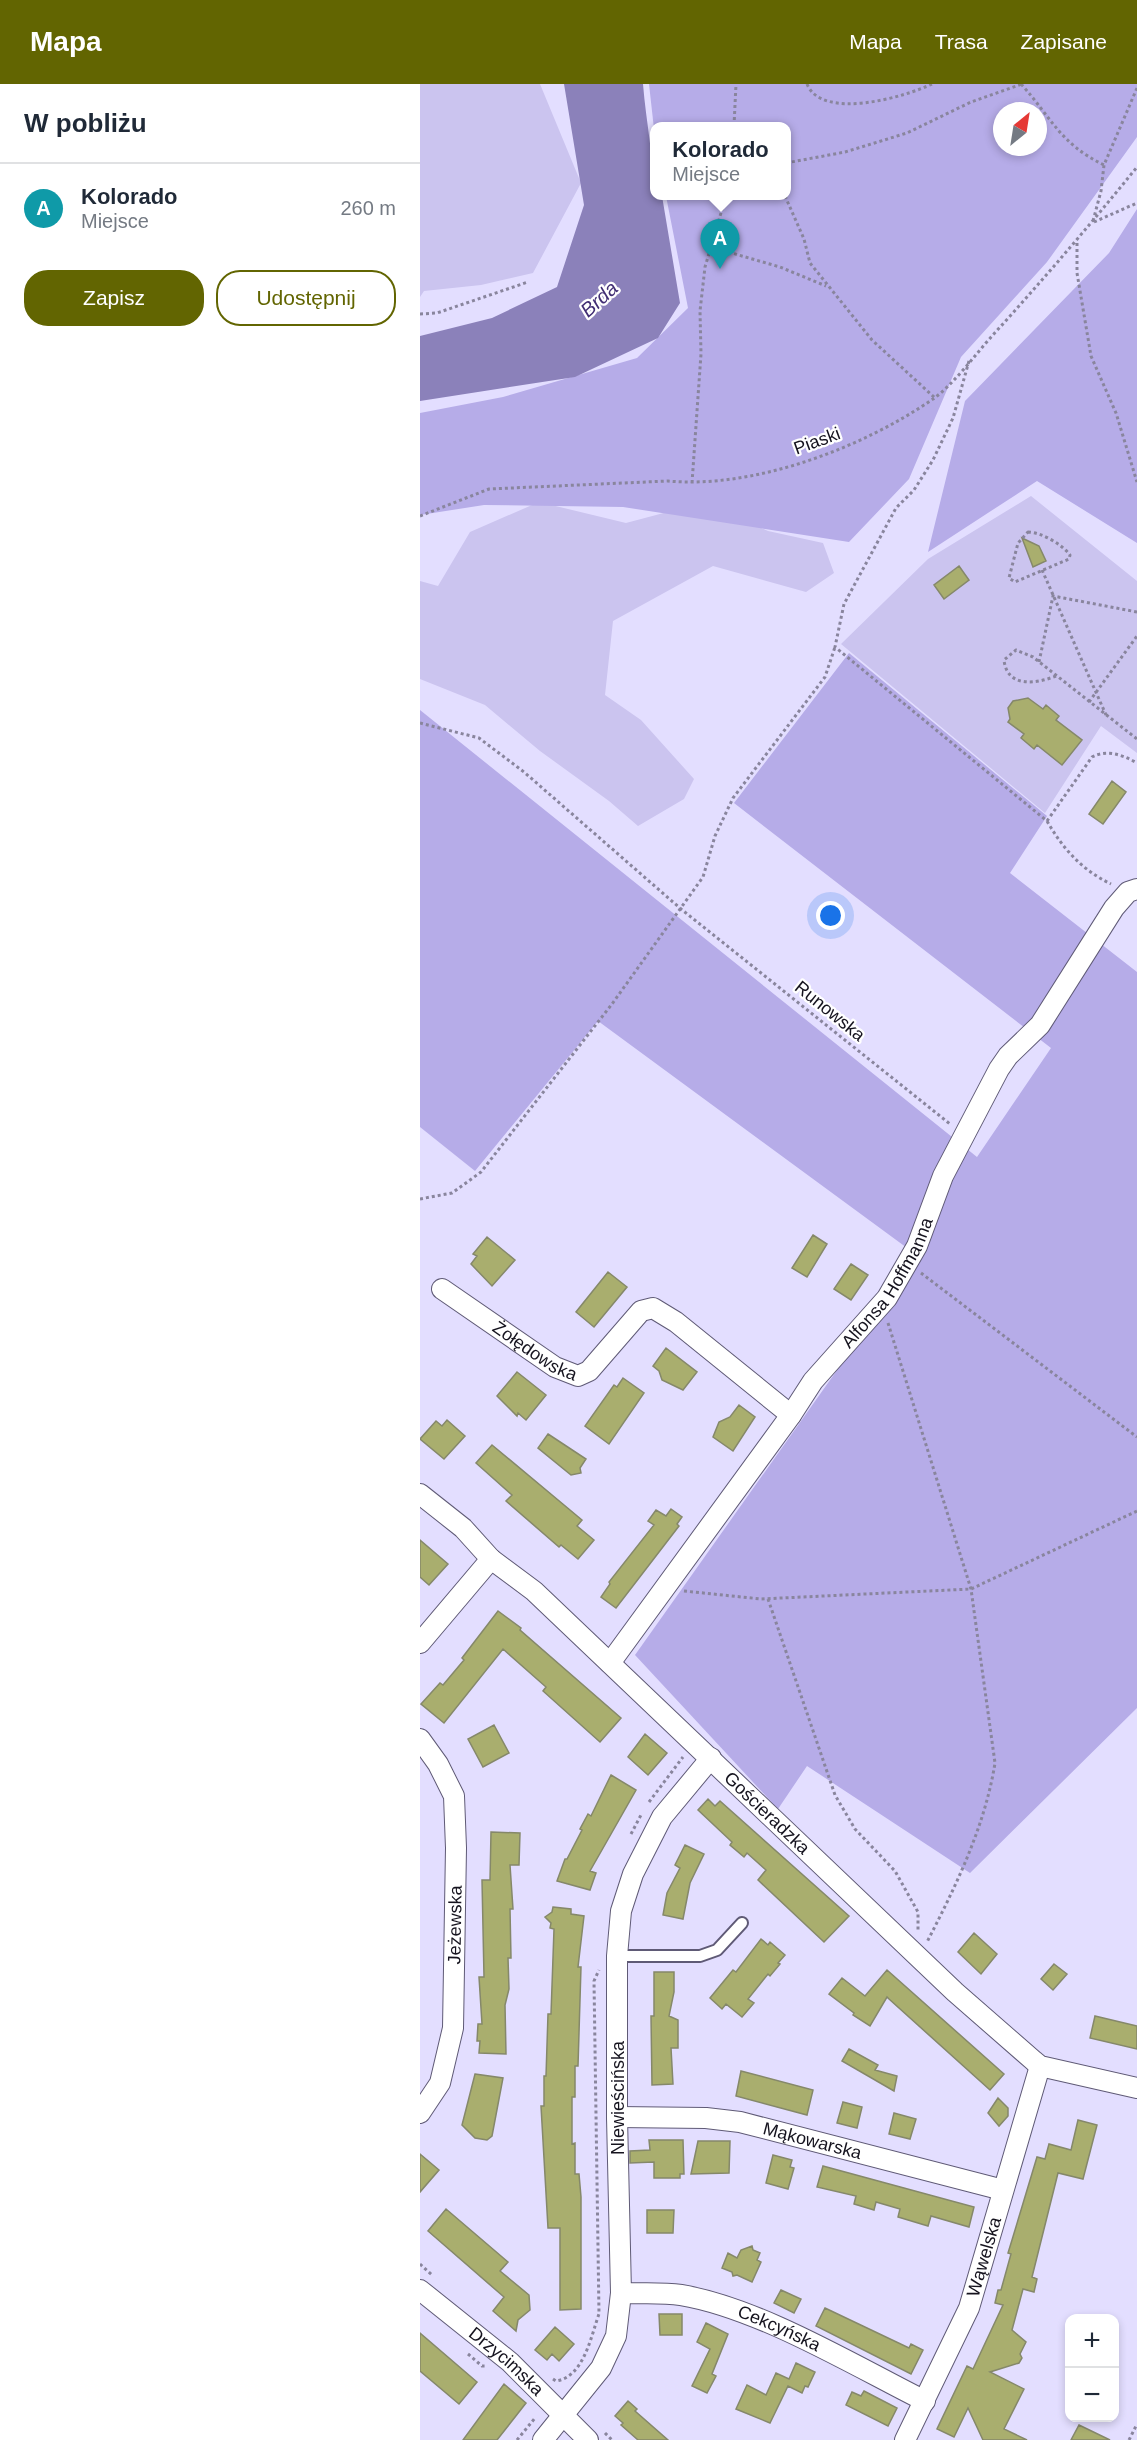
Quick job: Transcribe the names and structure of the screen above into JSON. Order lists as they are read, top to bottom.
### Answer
{
  "streets": {
    "street": [
      "Alfonsa Hoffmanna",
      "Żołędowska",
      "Gościeradzka",
      "Jeżewska",
      "Niewieścińska",
      "Mąkowarska",
      "Wąwelska",
      "Cekcyńska",
      "Drzycimska"
    ],
    "path": ["Piaski", "Runowska"]
  },
  "crossings": [
    ["Runowska", "Alfonsa Hoffmanna"],
    ["Alfonsa Hoffmanna", "Żołędowska"],
    ["Alfonsa Hoffmanna", "Gościeradzka"],
    ["Gościeradzka", "Niewieścińska"],
    ["Gościeradzka", "Wąwelska"],
    ["Niewieścińska", "Mąkowarska"],
    ["Niewieścińska", "Cekcyńska"],
    ["Niewieścińska", "Drzycimska"],
    ["Mąkowarska", "Wąwelska"],
    ["Wąwelska", "Cekcyńska"]
  ],
  "water": ["Brda"],
  "north": "top right",
  "page": {
    "header": "Mapa",
    "nav": ["Mapa", "Trasa", "Zapisane"],
    "heading": "W pobliżu",
    "popup": ["Kolorado", "Miejsce"],
    "list": [
      {
        "mark": "A",
        "name": "Kolorado",
        "note": "Miejsce",
        "value": "260 m"
      }
    ],
    "pins": "A",
    "buttons": ["Zapisz", "Udostępnij"],
    "map_buttons": ["+", "−"]
  }
}
